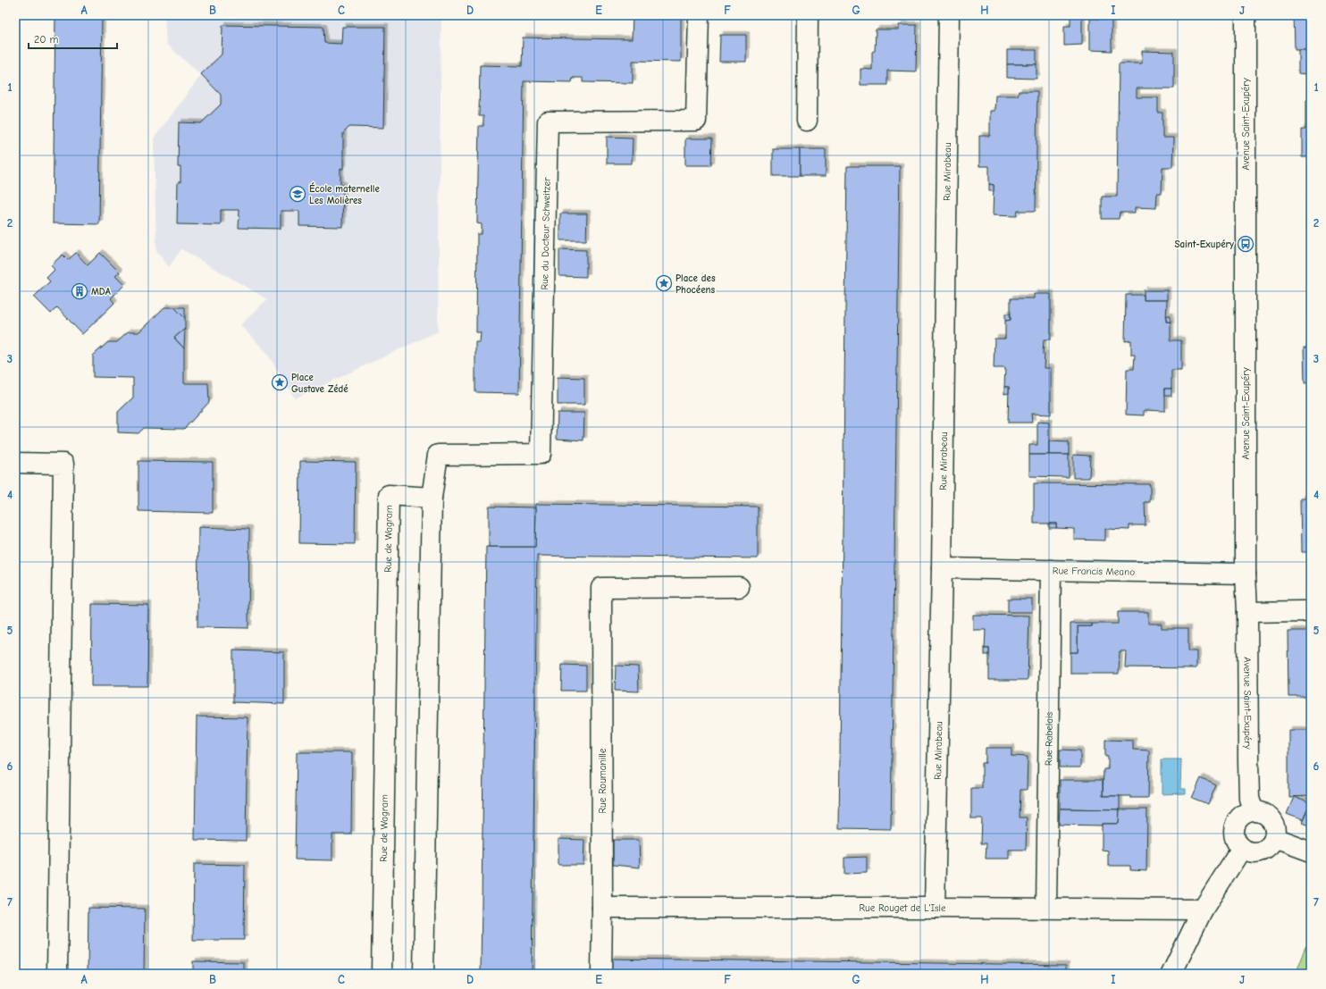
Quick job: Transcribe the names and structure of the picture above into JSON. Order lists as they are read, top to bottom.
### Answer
{
  "streets": {
    "street": [
      "Avenue Saint-Exupéry",
      "Rue Mirabeau",
      "Rue du Docteur Schweitzer",
      "Rue de Wagram",
      "Rue Francis Meano",
      "Rue Rabelais",
      "Rue Roumanille",
      "Rue Rouget de L'Isle"
    ]
  },
  "crossings": [
    ["Avenue Saint-Exupéry", "Rue Francis Meano"],
    ["Rue Mirabeau", "Rue Francis Meano"],
    ["Rue Mirabeau", "Rue Rouget de L'Isle"],
    ["Rue du Docteur Schweitzer", "Rue de Wagram"],
    ["Rue Francis Meano", "Rue Rabelais"],
    ["Rue Rabelais", "Rue Rouget de L'Isle"],
    ["Rue Roumanille", "Rue Rouget de L'Isle"]
  ],
  "places": {
    "school or university": ["École maternelle Les Molières"],
    "bus stop": ["Saint-Exupéry"],
    "place": ["Place des Phocéens", "Place Gustave Zédé"],
    "building": ["MDA"]
  },
  "scale_bar": "20 m",
  "grid": {
    "columns": [
      "A",
      "B",
      "C",
      "D",
      "E",
      "F",
      "G",
      "H",
      "I",
      "J"
    ],
    "rows": [
      "1",
      "2",
      "3",
      "4",
      "5",
      "6",
      "7"
    ]
  }
}
